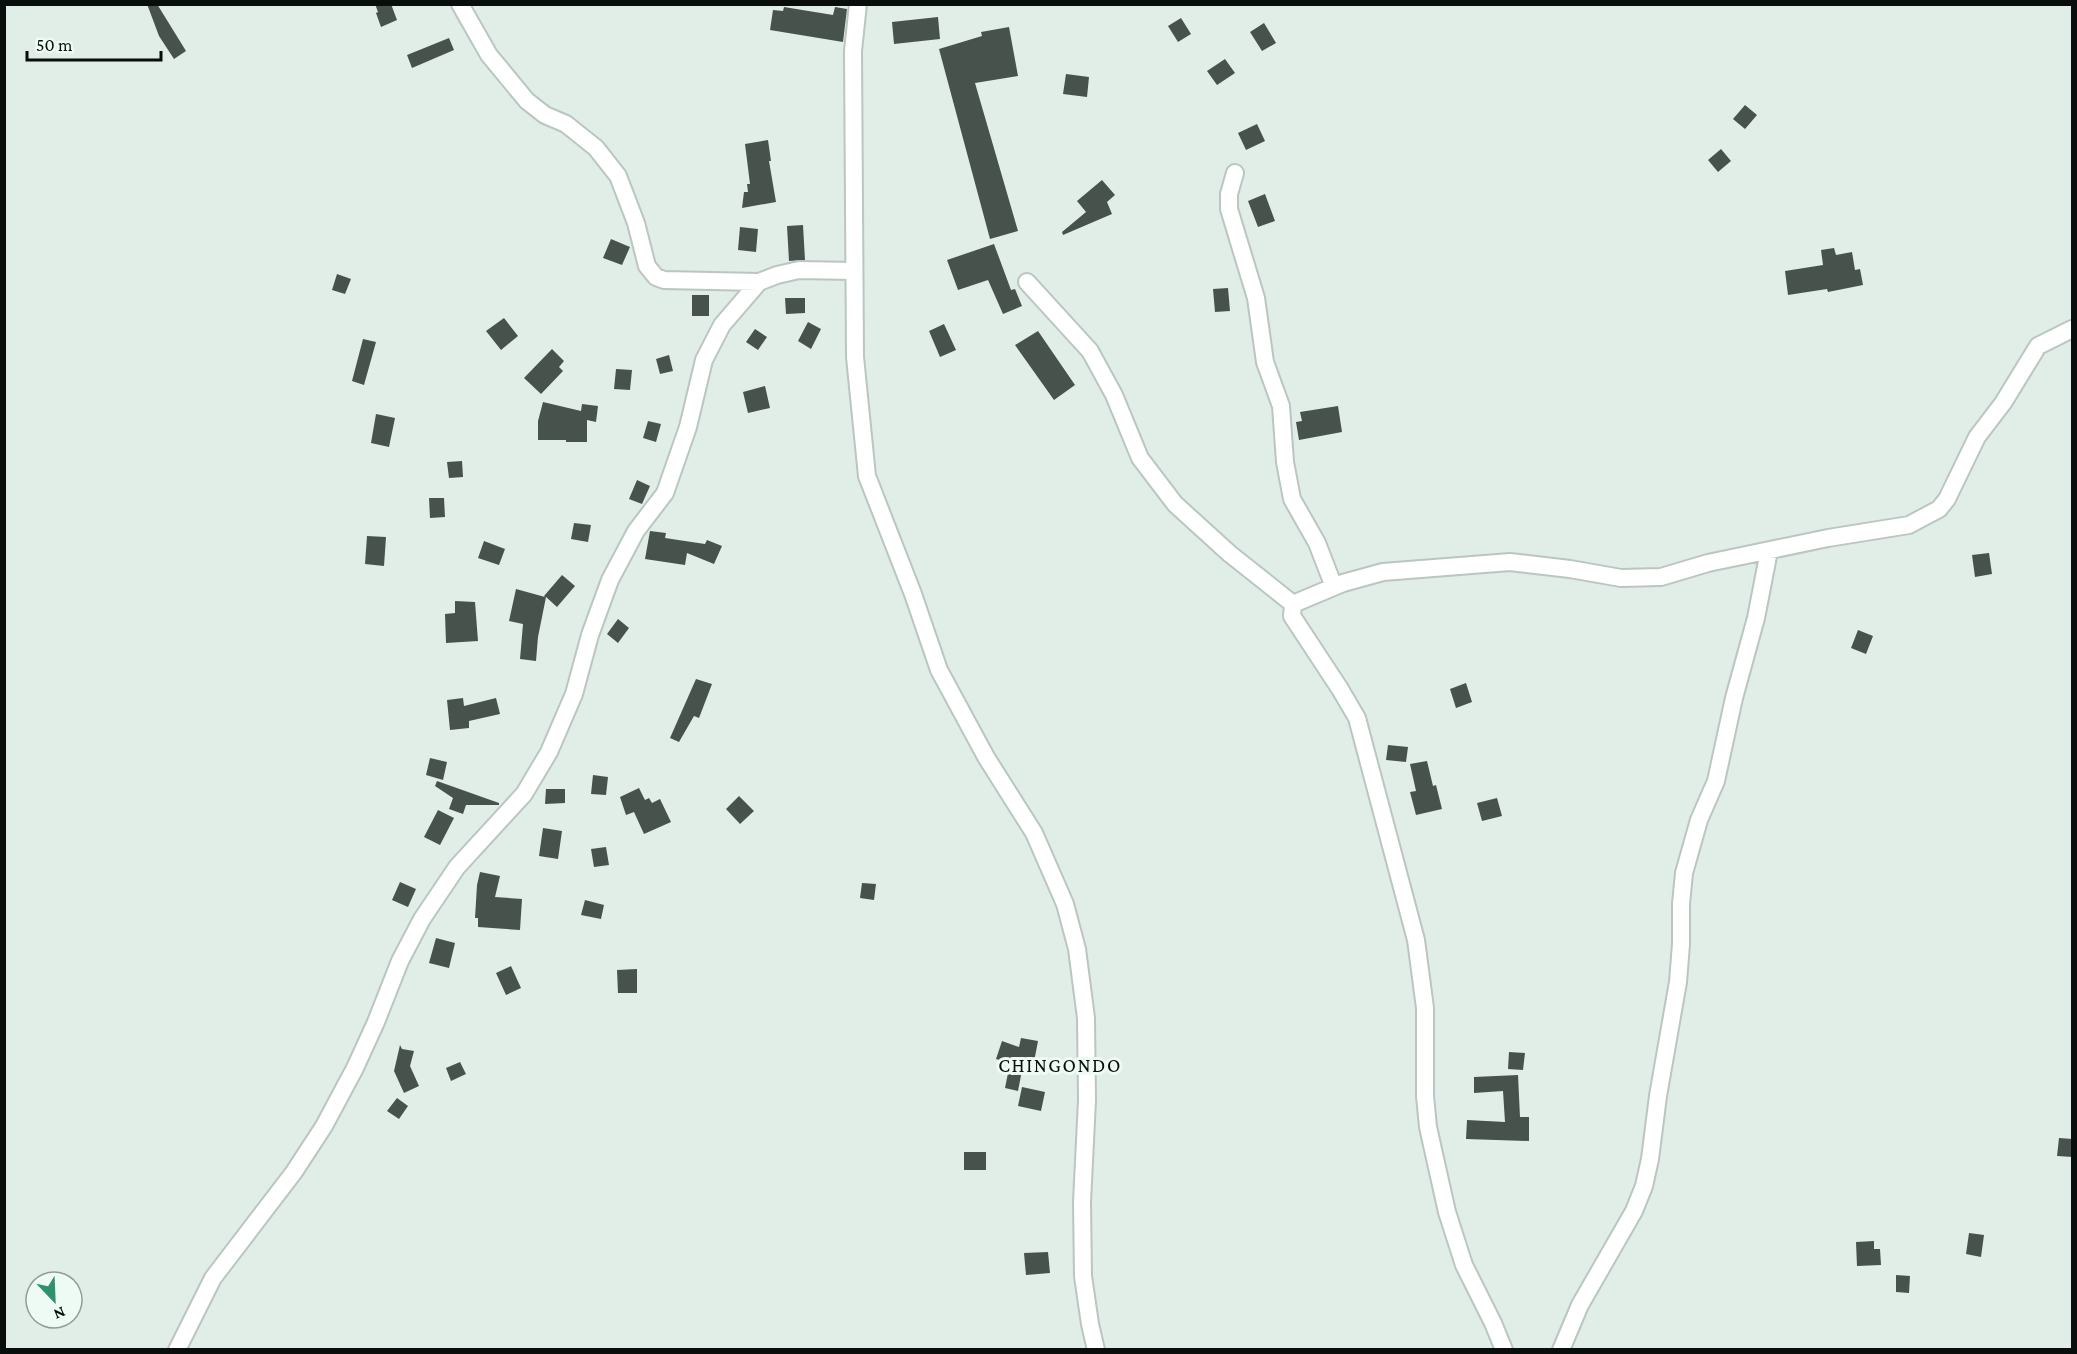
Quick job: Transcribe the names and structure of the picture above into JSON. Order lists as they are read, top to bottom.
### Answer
{
  "districts": ["CHINGONDO"],
  "scale_bar": "50 m",
  "north": "bottom right"
}
